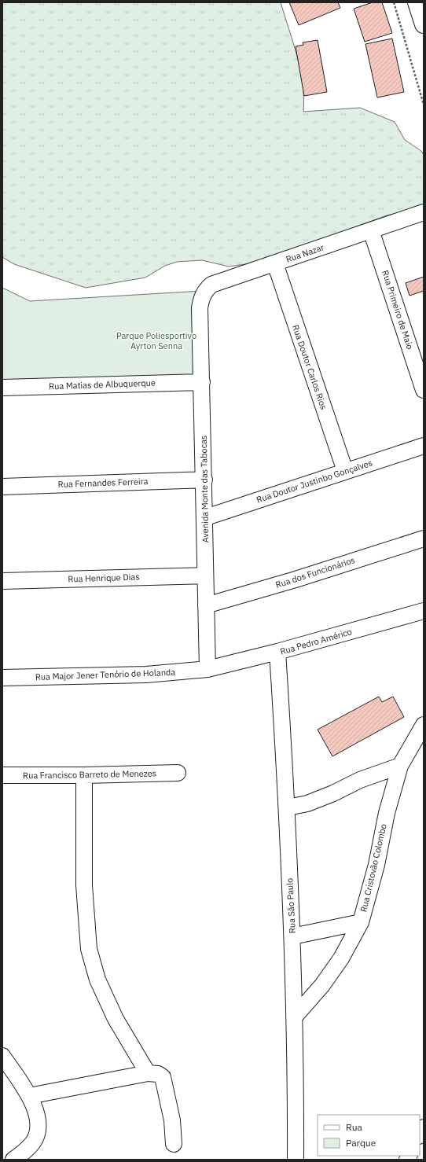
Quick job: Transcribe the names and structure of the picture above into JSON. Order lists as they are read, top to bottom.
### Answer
{
  "streets": {
    "street": [
      "Rua Nazar",
      "Rua Primeiro de Maio",
      "Rua Doutor Carlos Rios",
      "Rua Matias de Albuquerque",
      "Rua Doutor Justinbo Gonçalves",
      "Rua Fernandes Ferreira",
      "Avenida Monte das Tabocas",
      "Rua dos Funcionários",
      "Rua Henrique Dias",
      "Rua Pedro Américo",
      "Rua Major Jener Tenório de Holanda",
      "Rua Francisco Barreto de Menezes",
      "Rua Cristovão Colombo",
      "Rua São Paulo"
    ]
  },
  "crossings": [
    ["Rua Nazar", "Rua Primeiro de Maio"],
    ["Rua Nazar", "Rua Doutor Carlos Rios"],
    ["Rua Nazar", "Avenida Monte das Tabocas"],
    ["Rua Doutor Carlos Rios", "Rua Doutor Justinbo Gonçalves"],
    ["Rua Matias de Albuquerque", "Avenida Monte das Tabocas"],
    ["Rua Doutor Justinbo Gonçalves", "Avenida Monte das Tabocas"],
    ["Rua Fernandes Ferreira", "Avenida Monte das Tabocas"],
    ["Avenida Monte das Tabocas", "Rua dos Funcionários"],
    ["Avenida Monte das Tabocas", "Rua Henrique Dias"],
    ["Avenida Monte das Tabocas", "Rua Pedro Américo"],
    ["Avenida Monte das Tabocas", "Rua Major Jener Tenório de Holanda"],
    ["Rua Pedro Américo", "Rua Major Jener Tenório de Holanda"],
    ["Rua Pedro Américo", "Rua São Paulo"],
    ["Rua Cristovão Colombo", "Rua São Paulo"]
  ],
  "parks": ["Parque Poliesportivo Ayrton Senna"],
  "legend": ["Rua", "Parque"]
}
